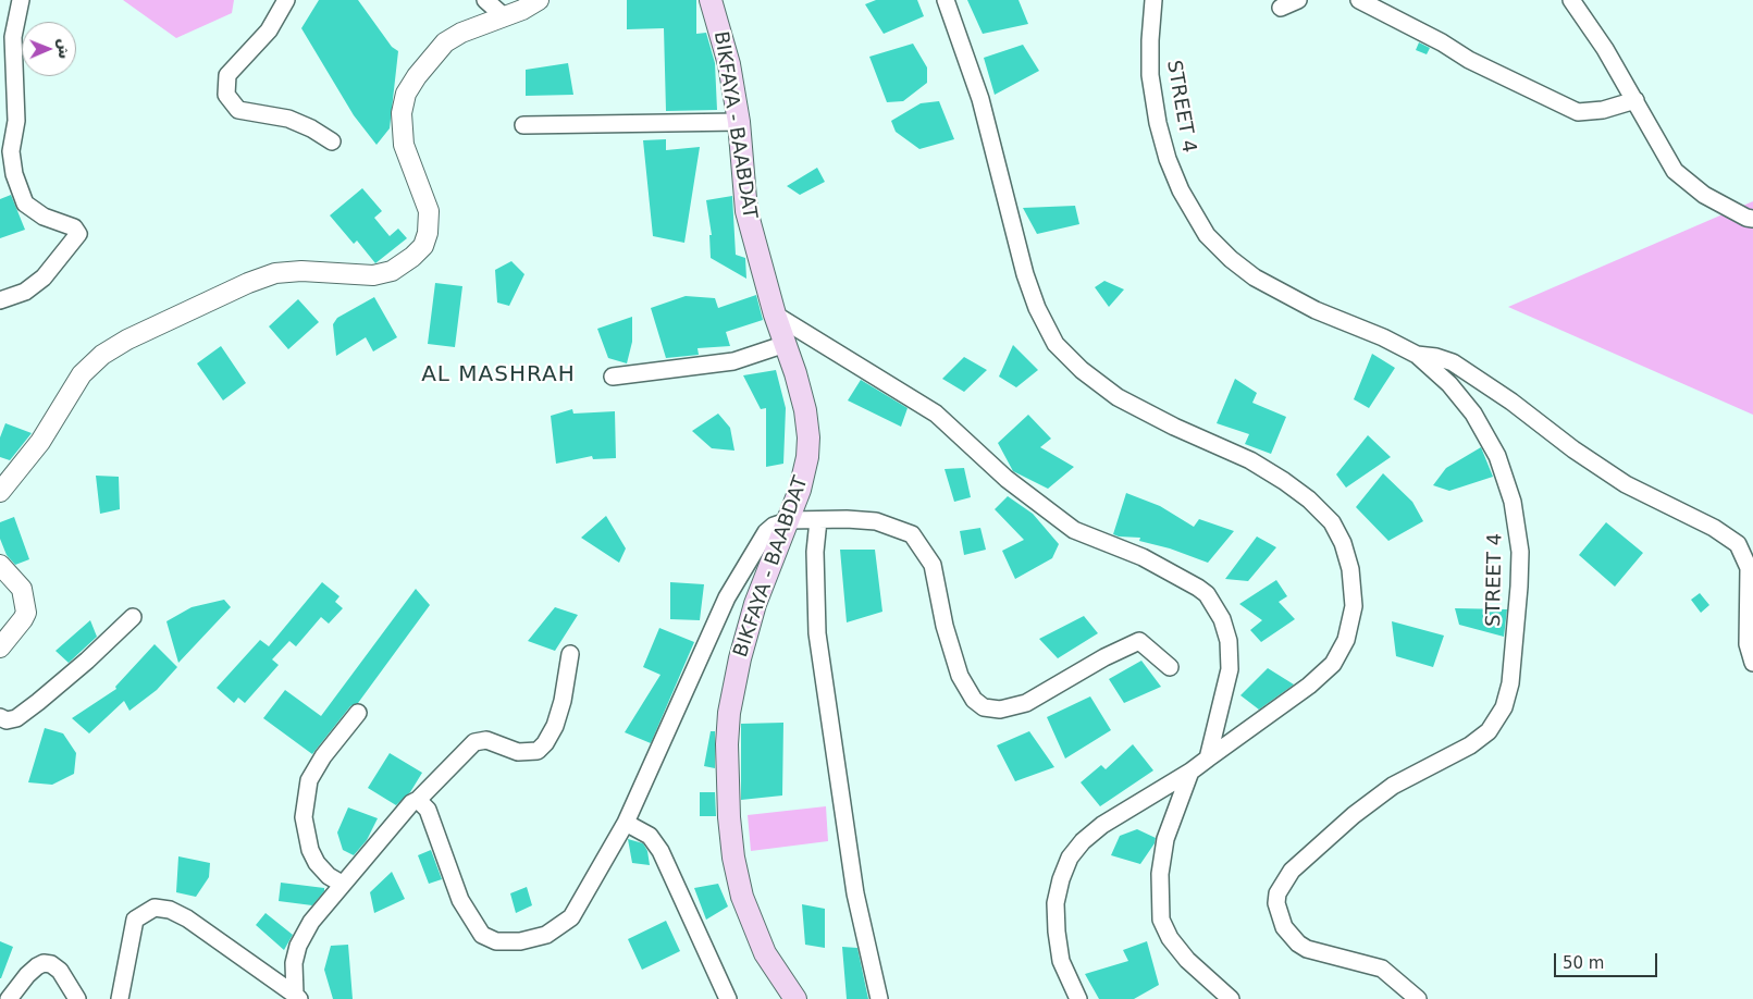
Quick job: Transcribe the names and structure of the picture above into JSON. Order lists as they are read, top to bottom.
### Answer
{
  "streets": {
    "main road": ["BIKFAYA - BAABDAT"],
    "street": ["STREET 4"]
  },
  "districts": ["AL MASHRAH"],
  "scale_bar": "50 m",
  "north": "right"
}
